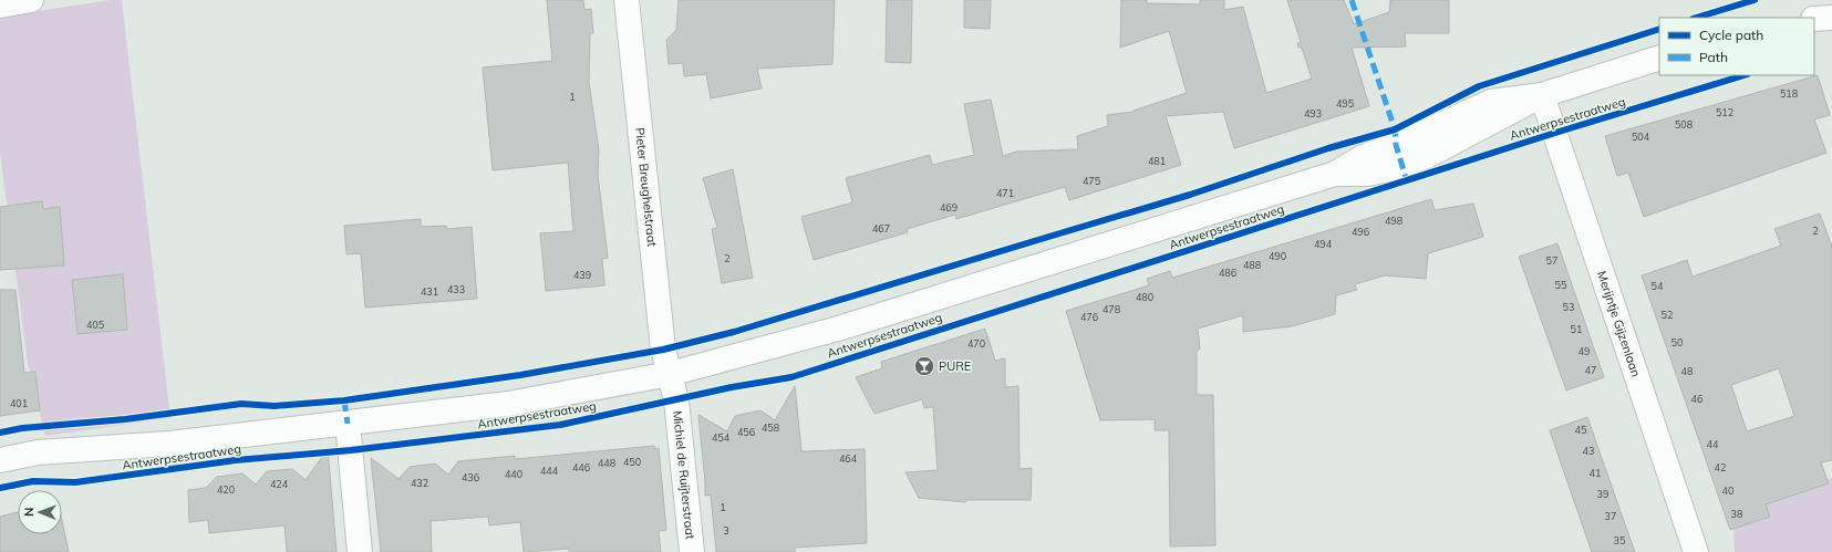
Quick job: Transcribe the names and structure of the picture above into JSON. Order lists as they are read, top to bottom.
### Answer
{
  "streets": {
    "street": [
      "Antwerpsestraatweg",
      "Pieter Breughelstraat",
      "Merijntje Gijzenlaan",
      "Michiel de Ruijterstraat"
    ]
  },
  "crossings": [
    ["Antwerpsestraatweg", "Pieter Breughelstraat"],
    ["Antwerpsestraatweg", "Merijntje Gijzenlaan"],
    ["Antwerpsestraatweg", "Michiel de Ruijterstraat"],
    ["Pieter Breughelstraat", "Michiel de Ruijterstraat"]
  ],
  "places": {
    "bar": ["PURE"]
  },
  "house_numbers": [
    "518",
    "1",
    "495",
    "512",
    "493",
    "508",
    "504",
    "481",
    "475",
    "471",
    "469",
    "498",
    "467",
    "2",
    "496",
    "494",
    "490",
    "2",
    "57",
    "488",
    "486",
    "439",
    "55",
    "54",
    "433",
    "431",
    "480",
    "53",
    "478",
    "52",
    "476",
    "405",
    "51",
    "50",
    "470",
    "49",
    "47",
    "48",
    "46",
    "401",
    "458",
    "45",
    "456",
    "454",
    "44",
    "43",
    "464",
    "450",
    "448",
    "446",
    "42",
    "444",
    "41",
    "440",
    "436",
    "432",
    "424",
    "420",
    "40",
    "39",
    "1",
    "38",
    "37",
    "3",
    "35"
  ],
  "legend": ["Cycle path", "Path"],
  "north": "left"
}
